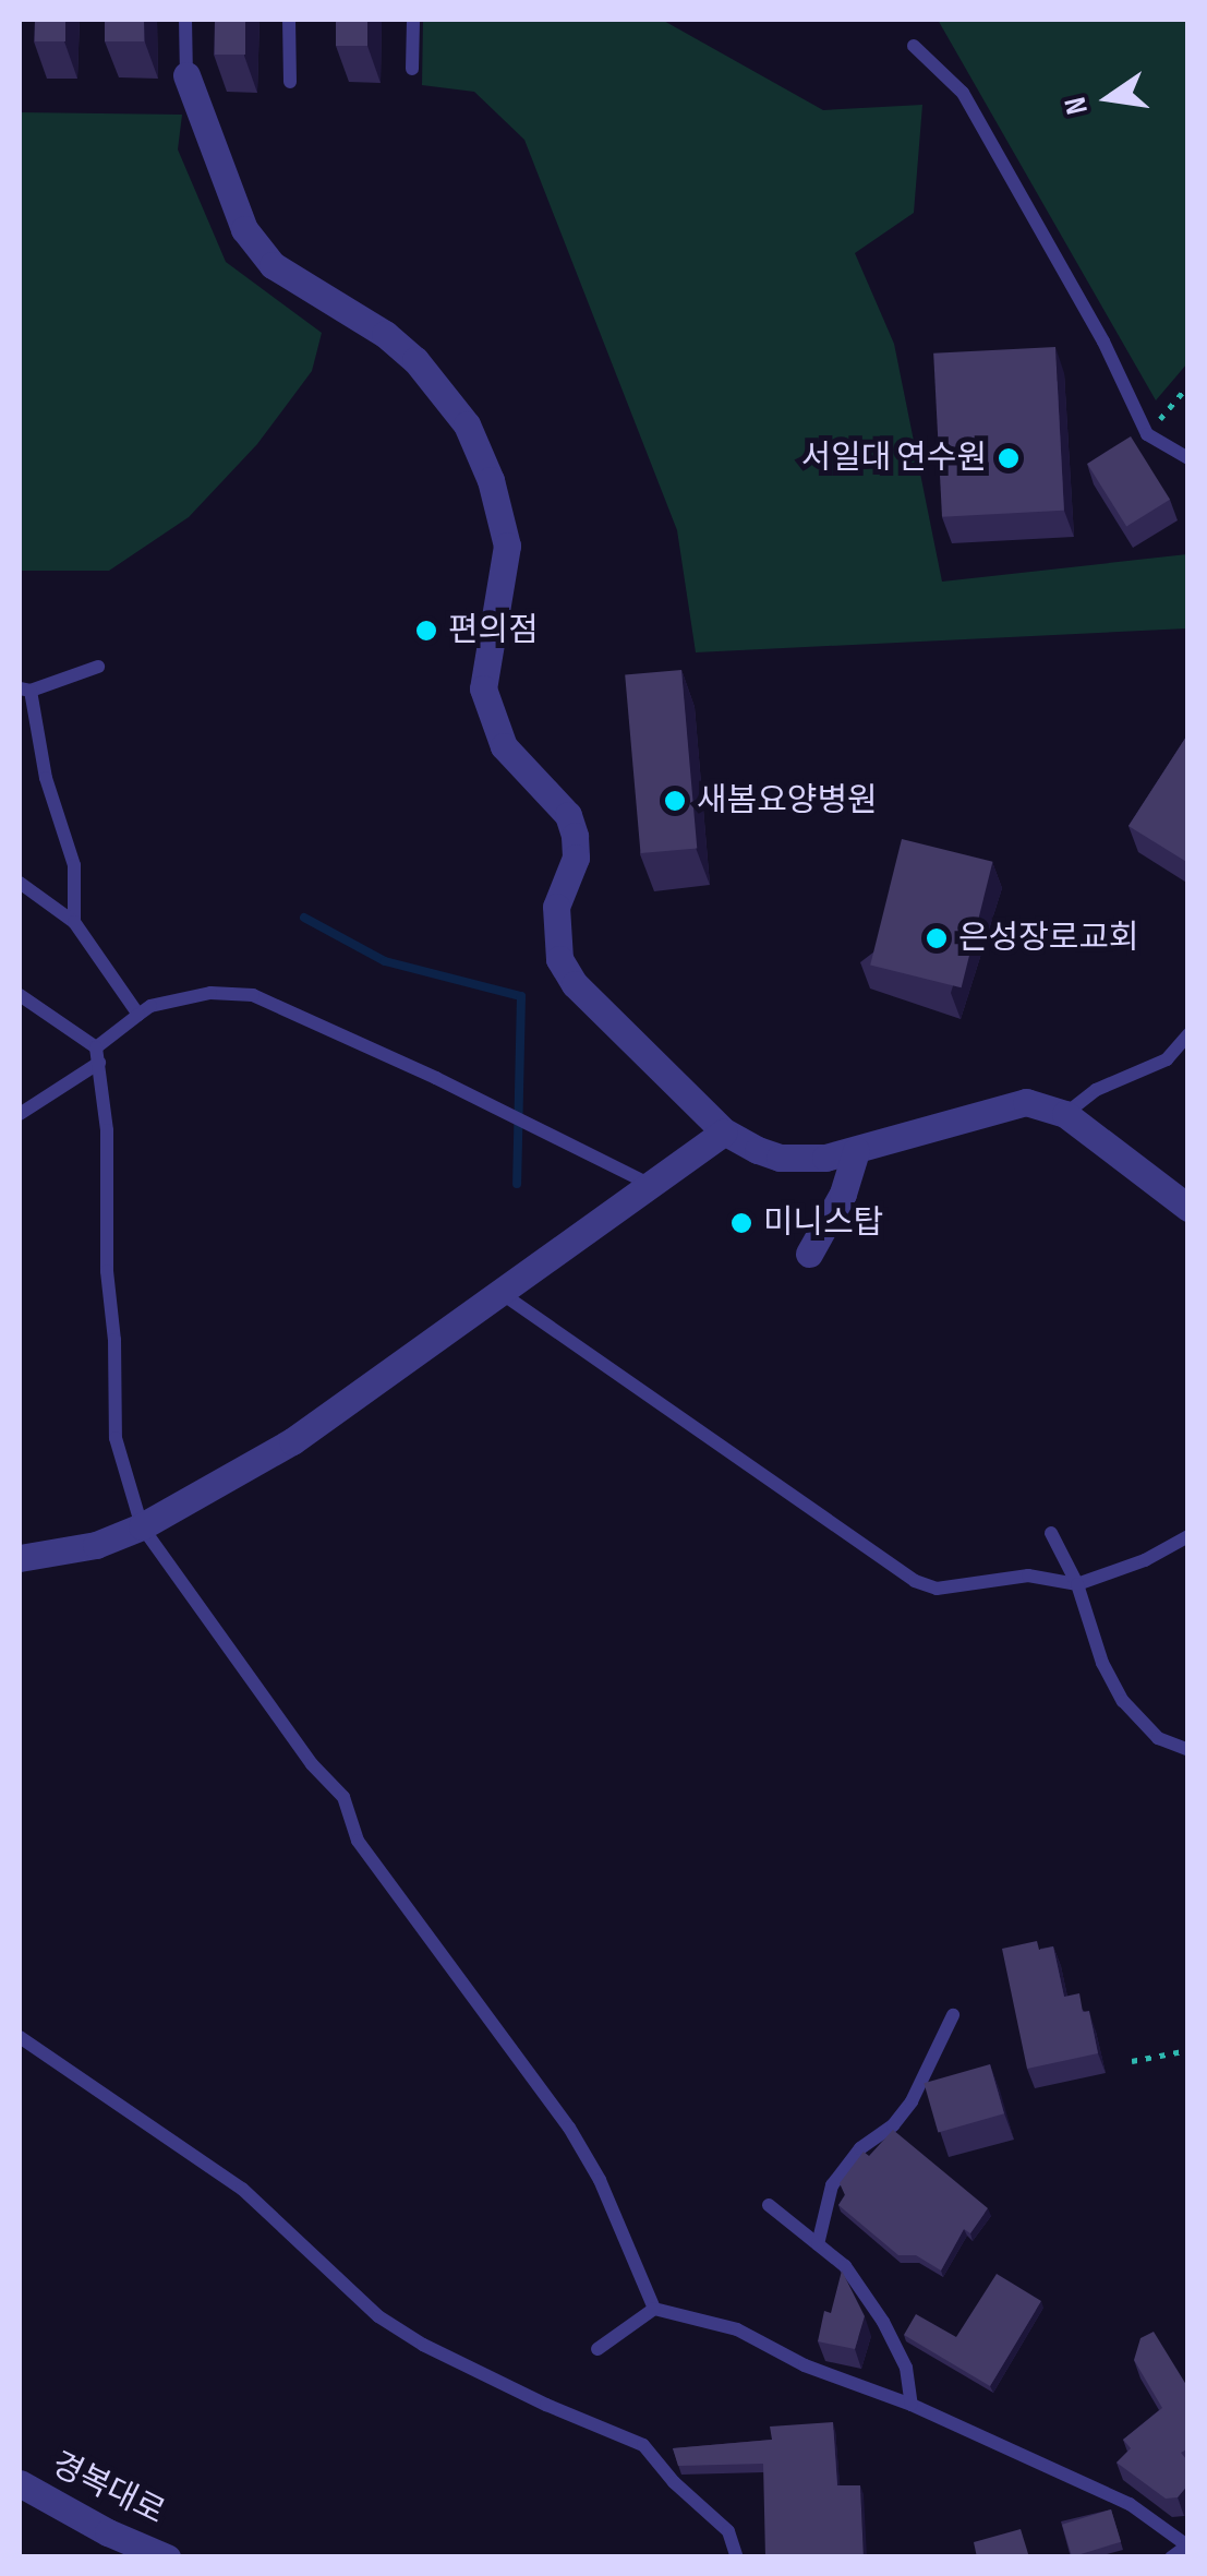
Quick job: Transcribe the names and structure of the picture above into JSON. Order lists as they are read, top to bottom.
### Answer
{
  "streets": {
    "street": ["경복대로"]
  },
  "places": [
    "서일대 연수원",
    "편의점",
    "새봄요양병원",
    "은성장로교회",
    "미니스탑"
  ],
  "north": "left"
}
